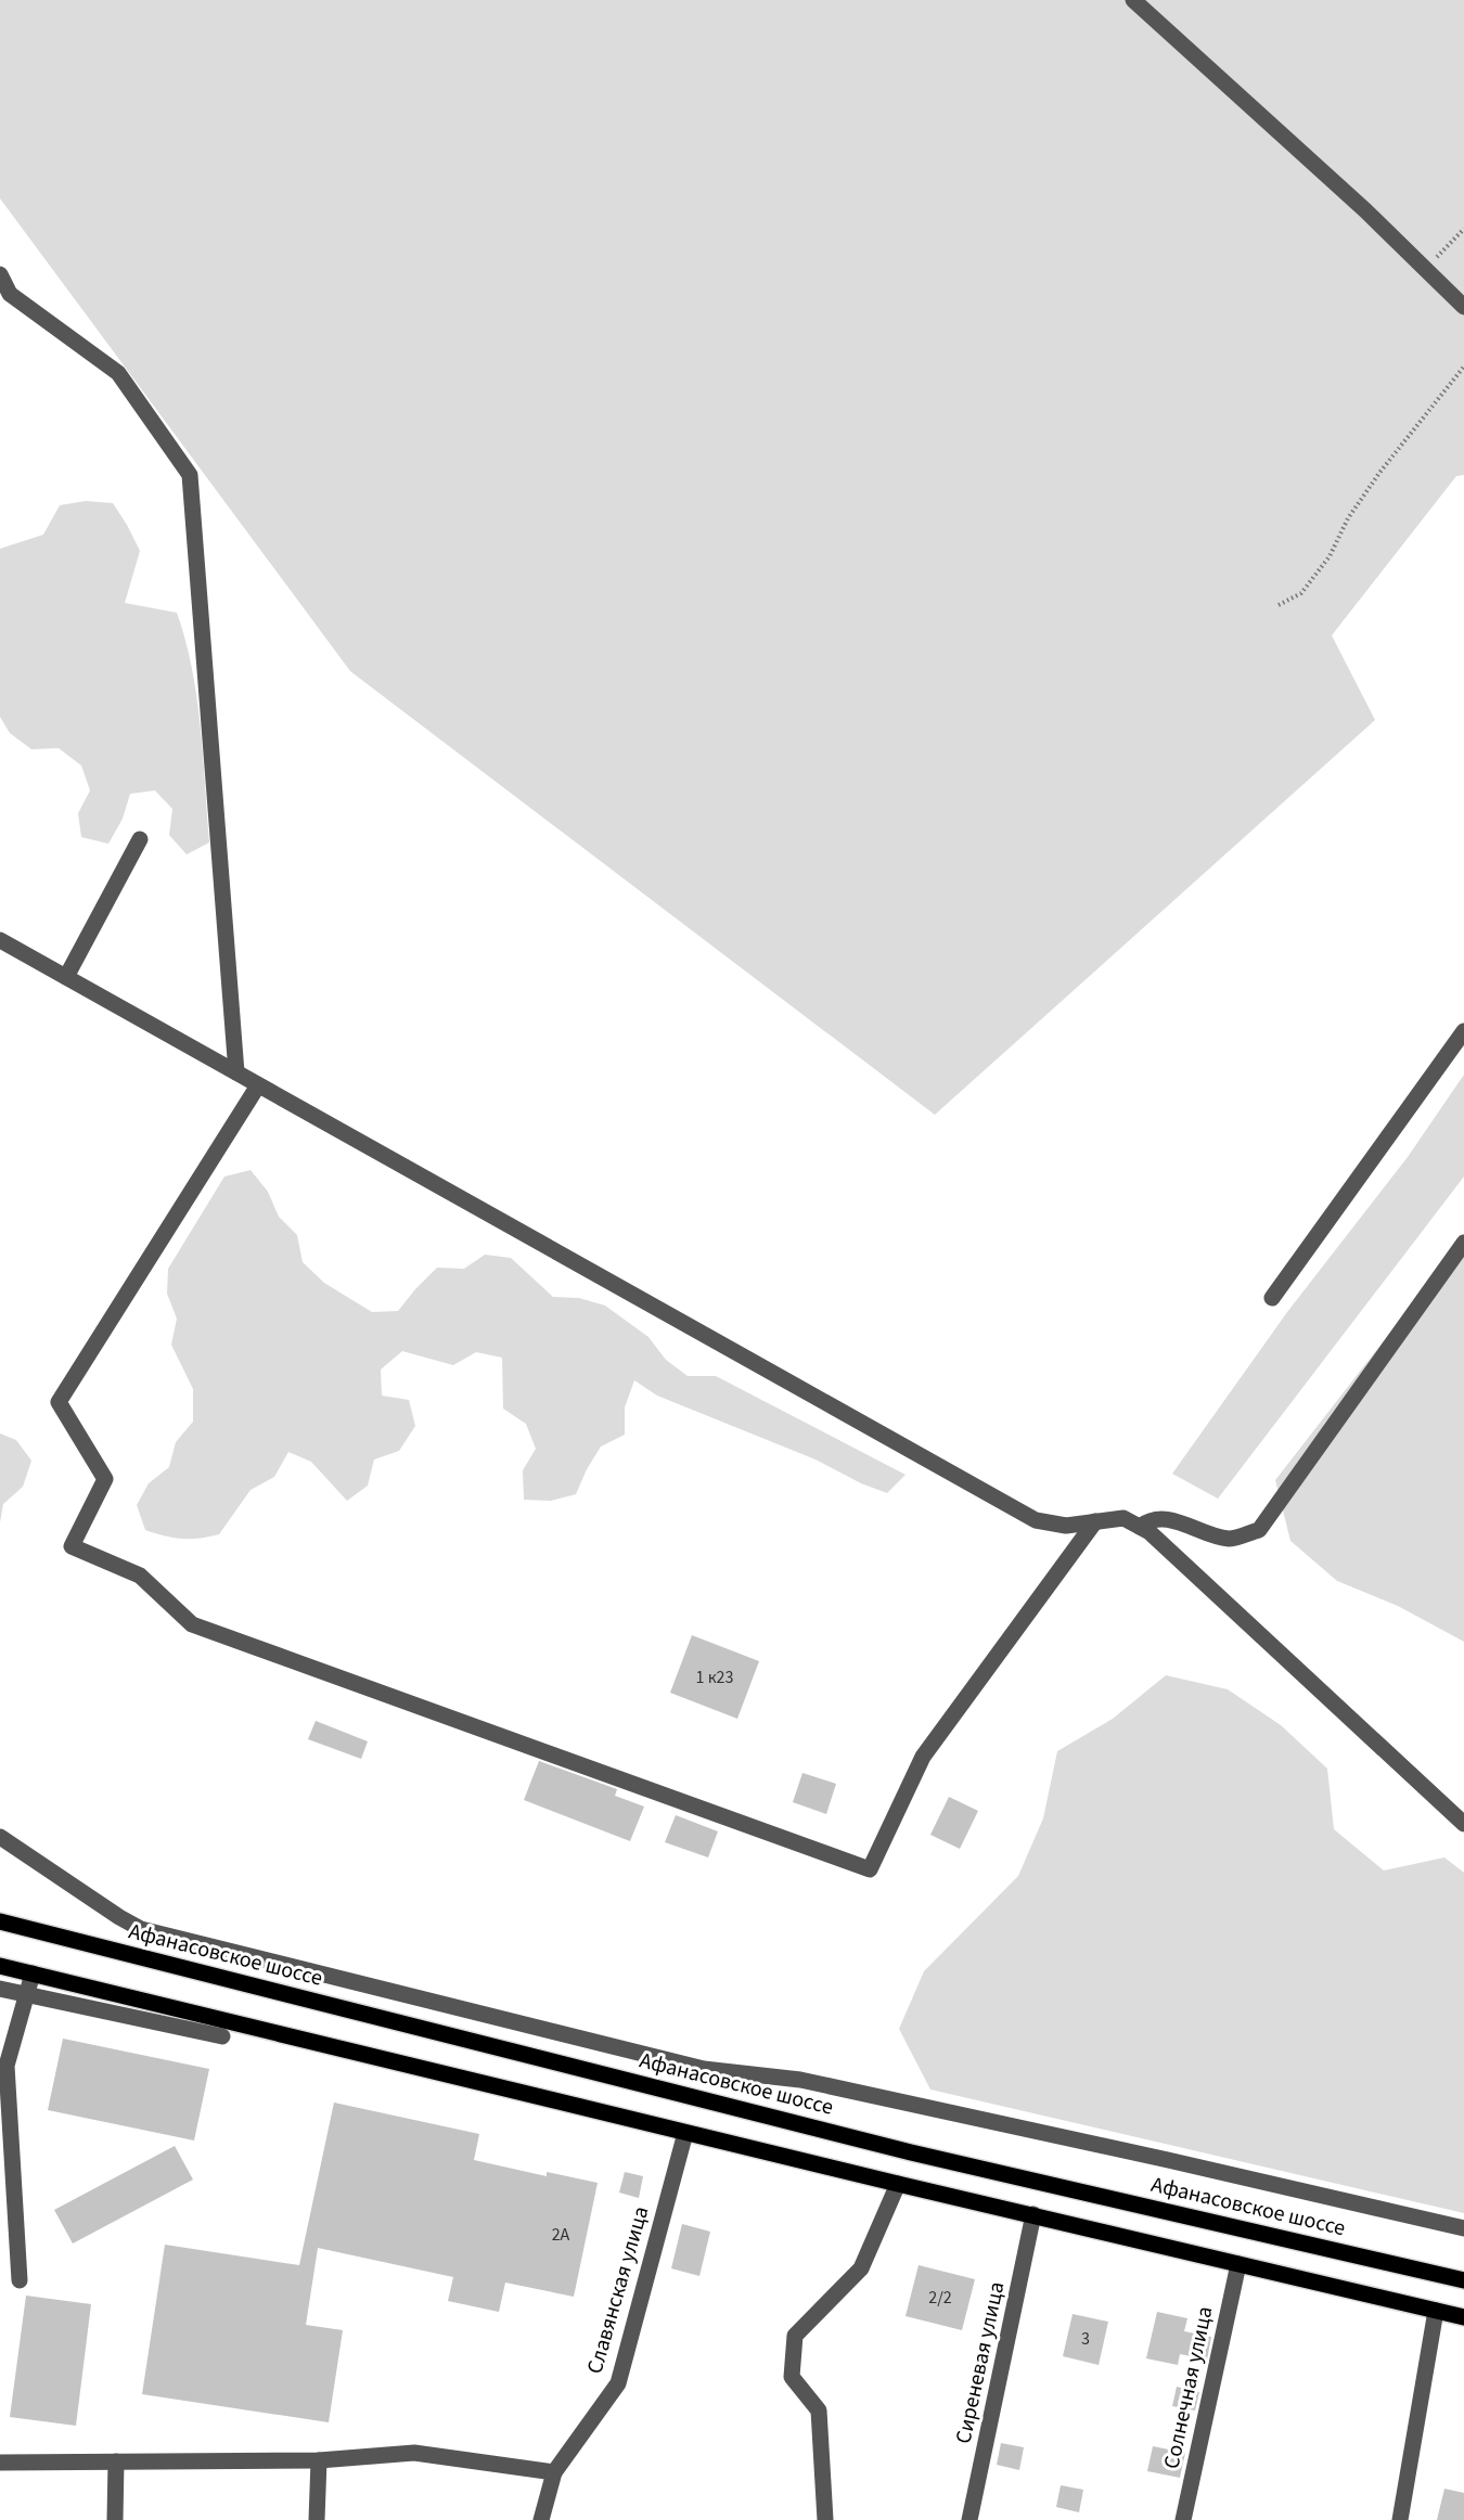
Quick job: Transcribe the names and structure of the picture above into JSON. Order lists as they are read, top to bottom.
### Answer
{
  "streets": {
    "main road": ["Афанасовское шоссе"],
    "street": ["Славянская улица", "Сиреневая улица", "Солнечная улица"]
  },
  "house_numbers": [
    "1 к23",
    "2А",
    "2/2",
    "3"
  ]
}
